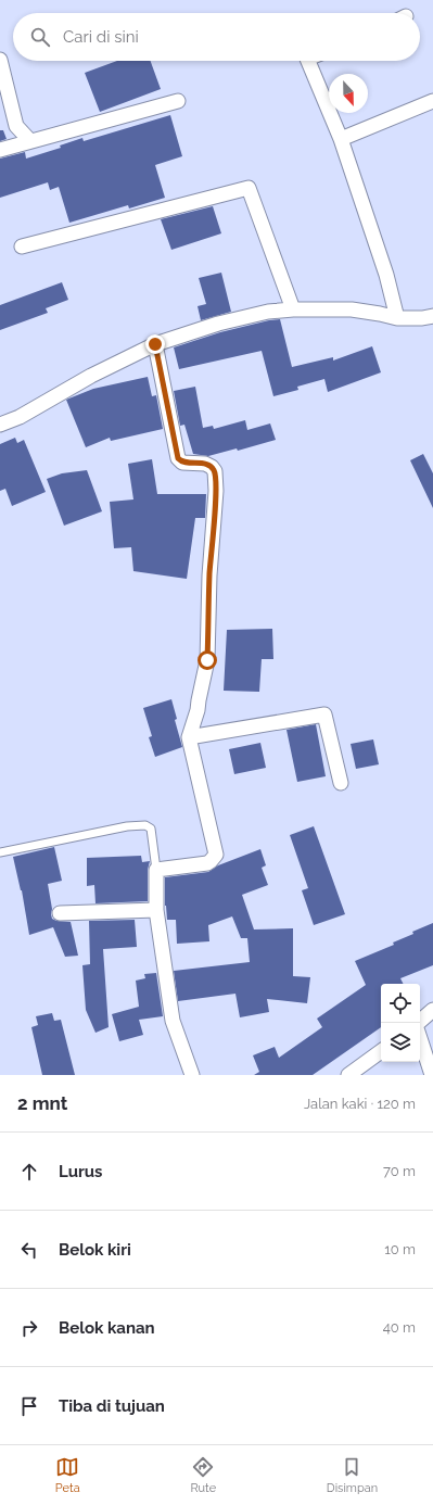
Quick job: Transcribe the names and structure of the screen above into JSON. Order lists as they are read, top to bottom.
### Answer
{
  "north": "bottom",
  "page": {
    "search": "Cari di sini",
    "heading": ["2 mnt", "Jalan kaki · 120 m"],
    "list": [
      ["Lurus", "70 m"],
      ["Belok kiri", "10 m"],
      ["Belok kanan", "40 m"],
      "Tiba di tujuan"
    ],
    "nav": ["Peta", "Rute", "Disimpan"]
  }
}
